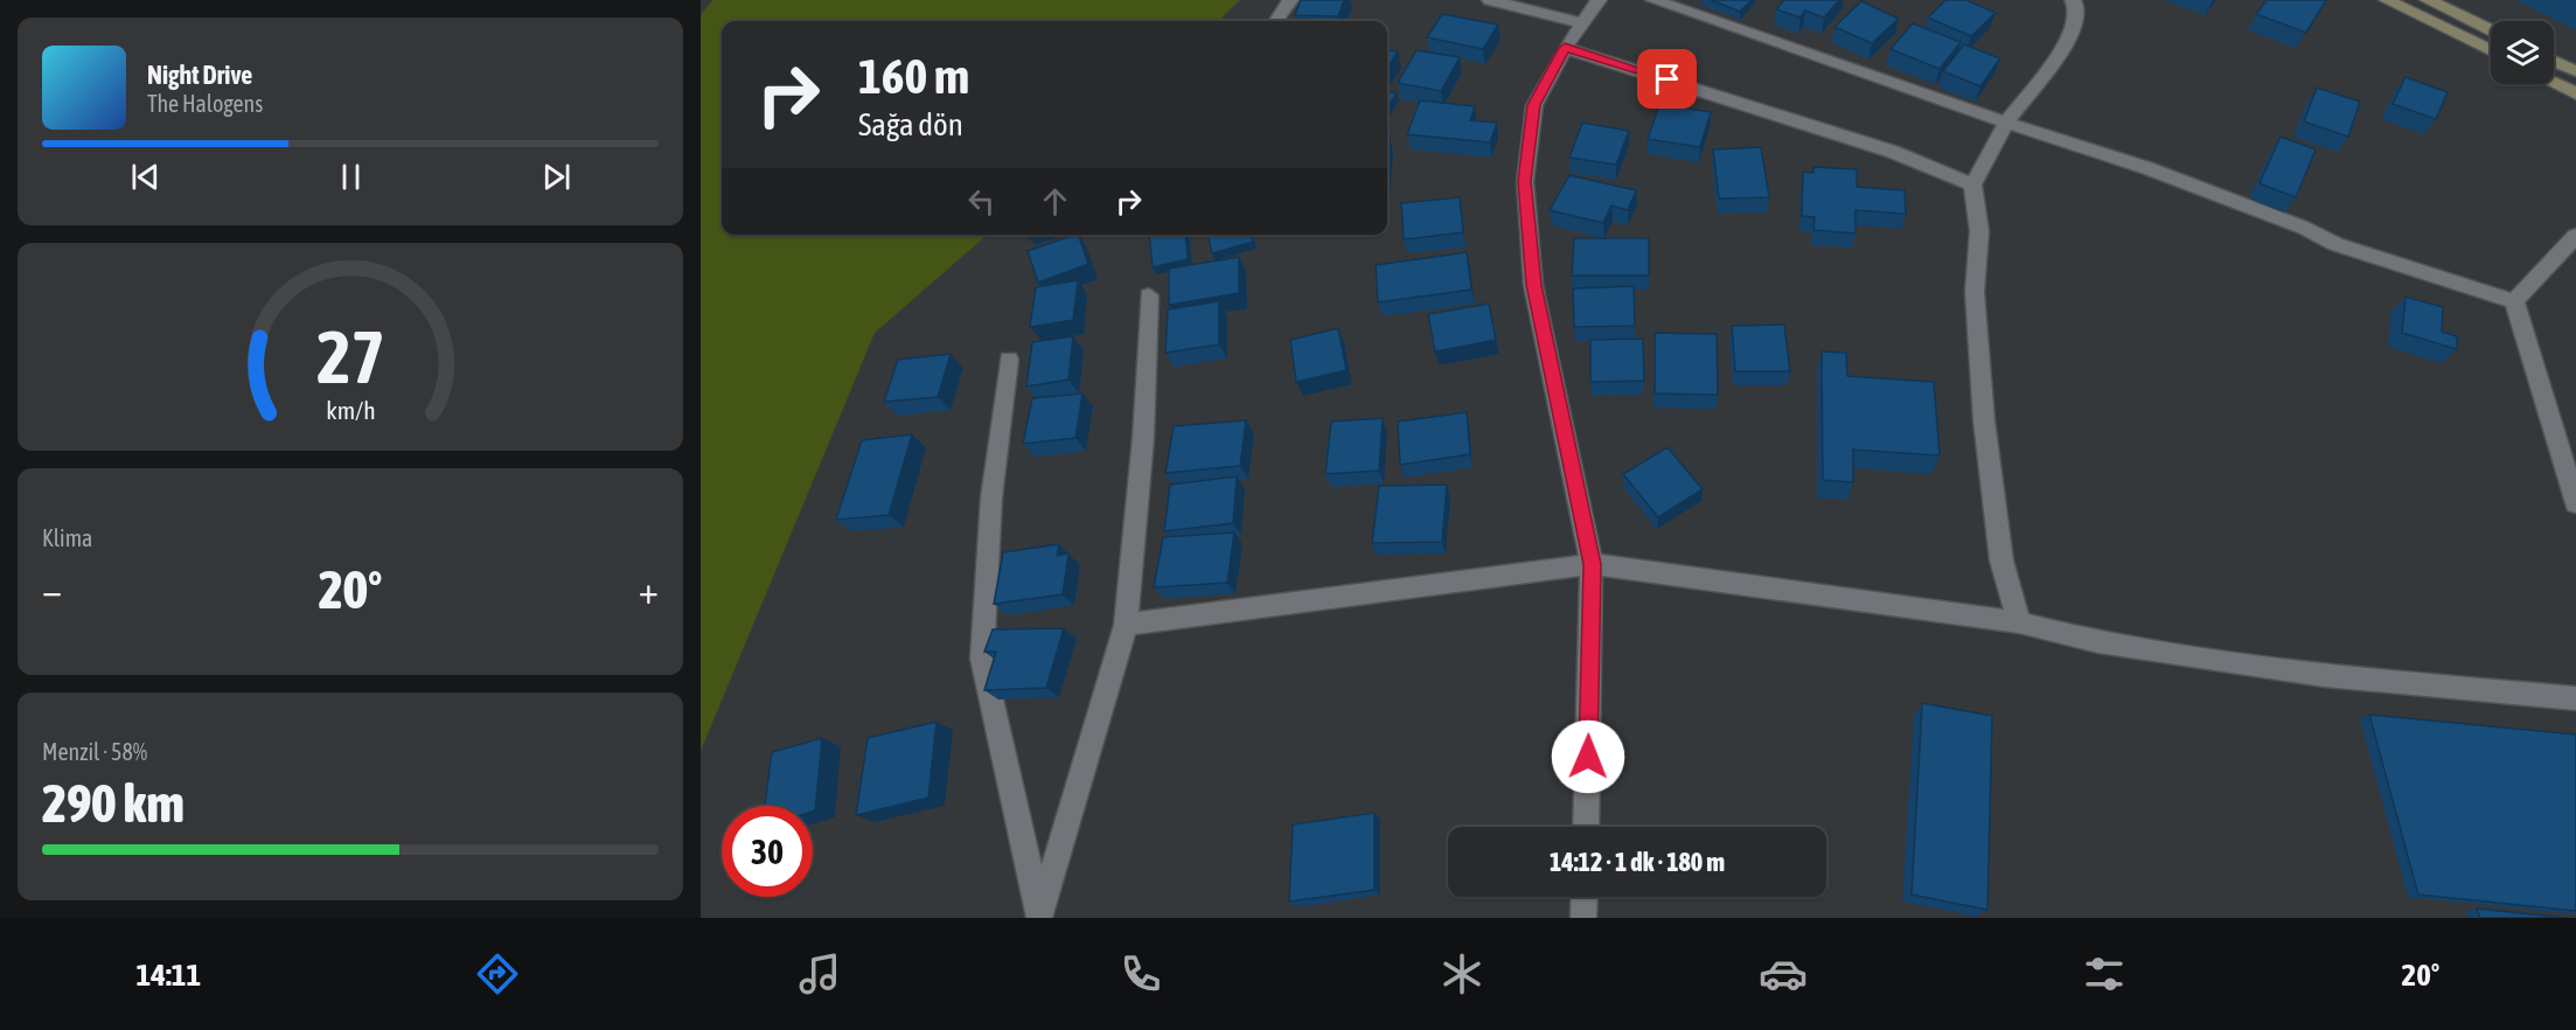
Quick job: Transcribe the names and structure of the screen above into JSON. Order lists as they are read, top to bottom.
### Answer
{
  "page": {
    "turn": ["160 m", "Sağa dön"],
    "song": ["Night Drive", "The Halogens"],
    "tile": [
      "Klima",
      ["Menzil · 58%", "290 km"]
    ],
    "heat": ["−", "20°", "+"],
    "limit": "30",
    "trip": "14:12 · 1 dk · 180 m",
    "tabs": ["14:11", "20°"],
    "gauge": ["27", "km/h"]
  }
}
